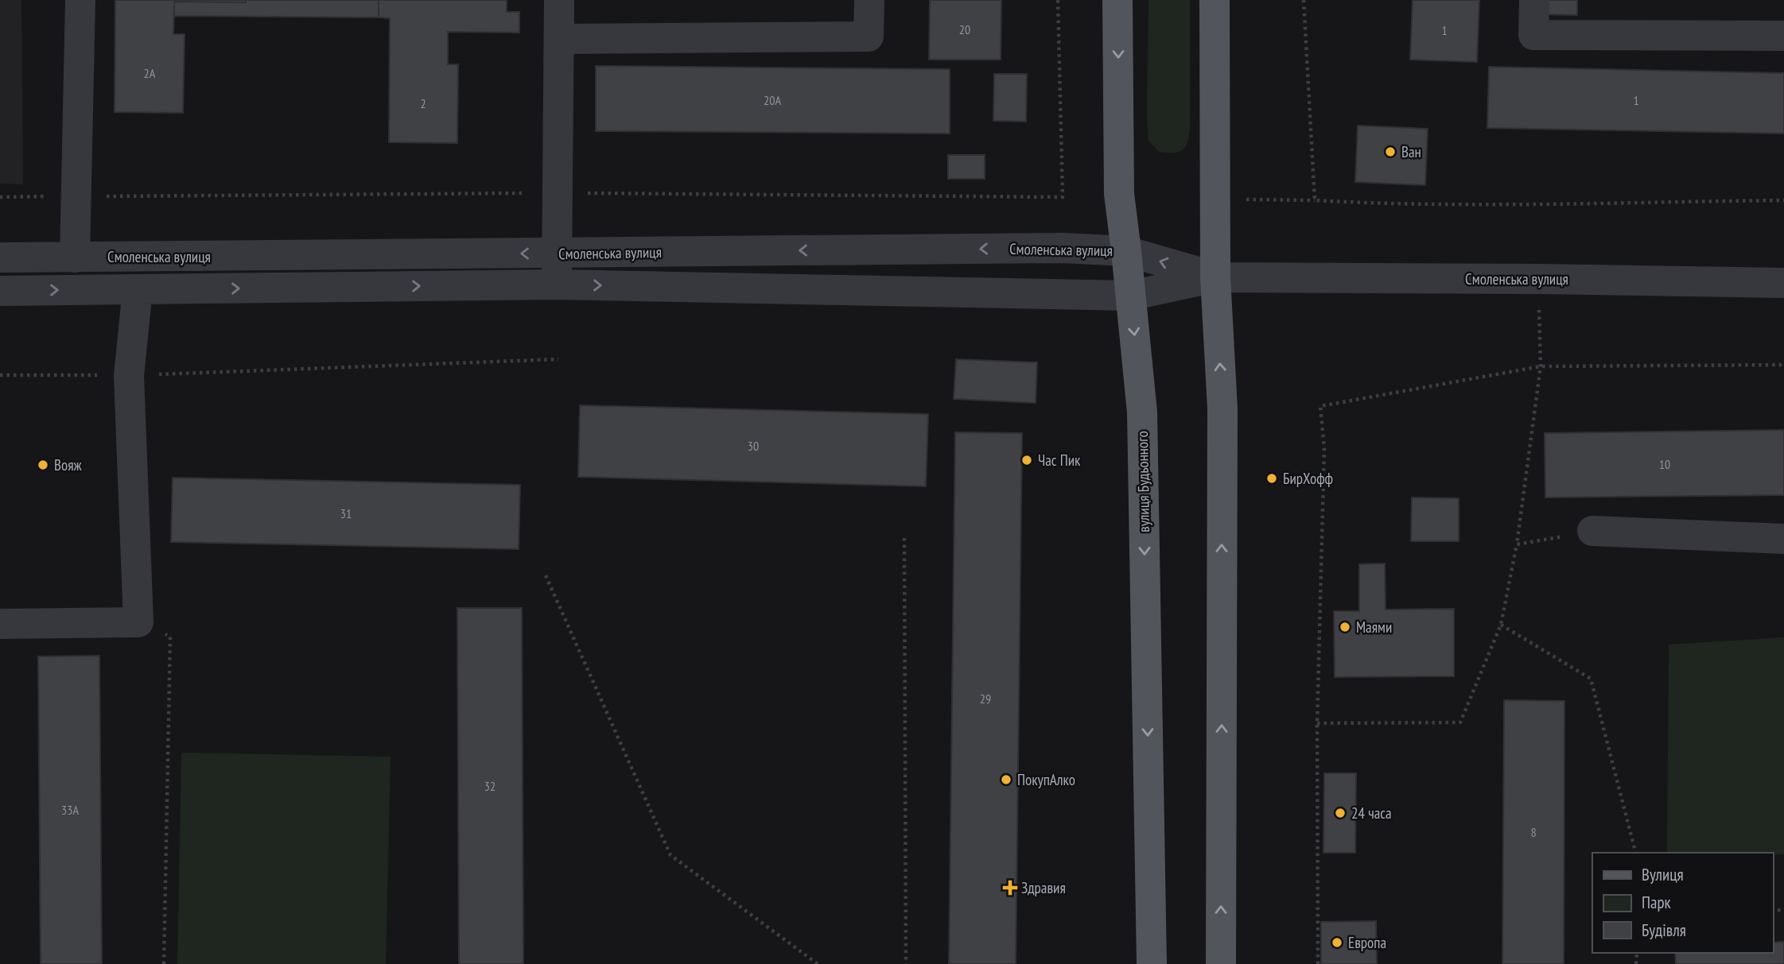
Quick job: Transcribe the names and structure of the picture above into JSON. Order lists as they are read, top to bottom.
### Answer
{
  "streets": {
    "main road": ["вулиця Будьонного"],
    "street": ["Смоленська вулиця"]
  },
  "crossings": [
    ["Смоленська вулиця", "вулиця Будьонного"]
  ],
  "places": {
    "other": [
      "Ван",
      "Час Пик",
      "Вояж",
      "БирХофф",
      "Маями",
      "ПокупАлко",
      "24 часа",
      "Европа"
    ],
    "health": ["Здравия"]
  },
  "house_numbers": [
    "20",
    "1",
    "2А",
    "20А",
    "1",
    "2",
    "30",
    "10",
    "31",
    "29",
    "32",
    "33А",
    "8"
  ],
  "legend": ["Вулиця", "Парк", "Будівля"]
}
